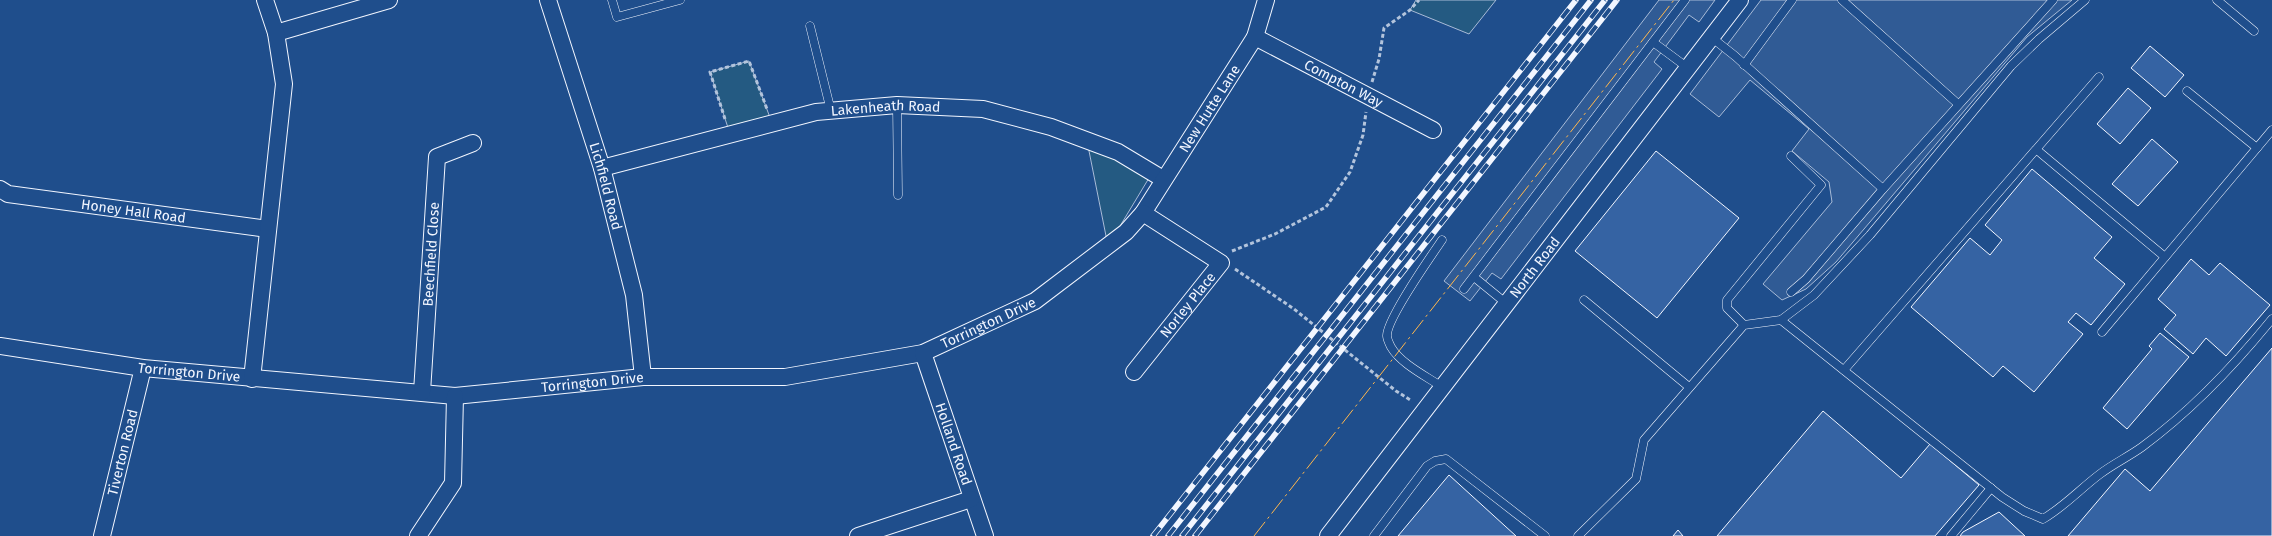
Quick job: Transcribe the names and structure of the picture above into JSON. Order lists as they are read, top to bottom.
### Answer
{
  "streets": {
    "street": [
      "Compton Way",
      "New Hutte Lane",
      "Lakenheath Road",
      "Lichfield Road",
      "Honey Hall Road",
      "Beechfield Close",
      "North Road",
      "Norley Place",
      "Torrington Drive",
      "Holland Road",
      "Tiverton Road"
    ]
  },
  "crossings": [
    ["Compton Way", "New Hutte Lane"],
    ["New Hutte Lane", "Lakenheath Road"],
    ["New Hutte Lane", "Norley Place"],
    ["New Hutte Lane", "Torrington Drive"],
    ["Lakenheath Road", "Lichfield Road"],
    ["Lichfield Road", "Torrington Drive"],
    ["Beechfield Close", "Torrington Drive"],
    ["Norley Place", "Torrington Drive"],
    ["Torrington Drive", "Holland Road"],
    ["Torrington Drive", "Tiverton Road"]
  ]
}
